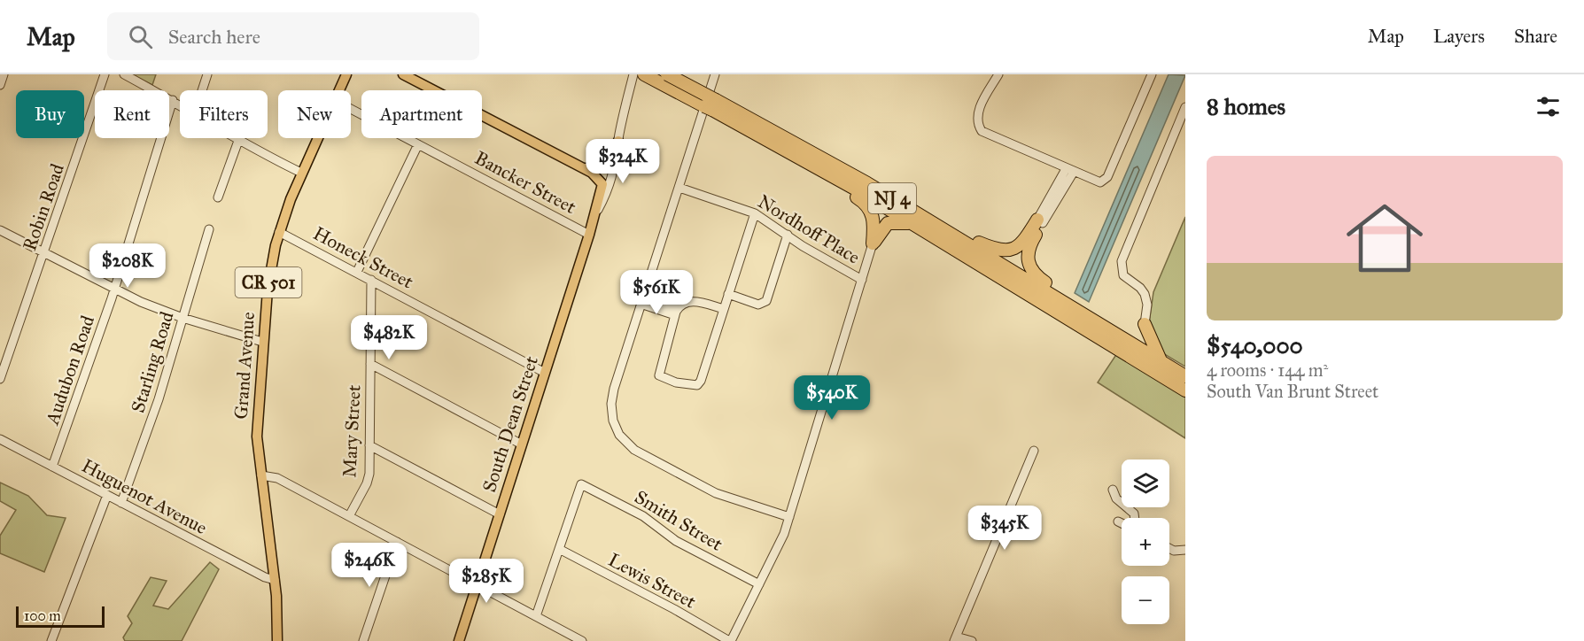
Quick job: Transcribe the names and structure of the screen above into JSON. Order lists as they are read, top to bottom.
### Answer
{
  "streets": {
    "highway": ["NJ 4"],
    "main road": ["CR 501", "Grand Avenue", "South Dean Street"],
    "street": [
      "Bancker Street",
      "Robin Road",
      "Nordhoff Place",
      "Honeck Street",
      "Starling Road",
      "Audubon Road",
      "Mary Street",
      "Huguenot Avenue",
      "Smith Street",
      "Lewis Street"
    ]
  },
  "crossings": [
    ["Bancker Street", "South Dean Street"],
    ["Honeck Street", "Grand Avenue"],
    ["Honeck Street", "South Dean Street"],
    ["Honeck Street", "Mary Street"],
    ["Starling Road", "Huguenot Avenue"],
    ["Grand Avenue", "Huguenot Avenue"],
    ["Audubon Road", "Huguenot Avenue"],
    ["Smith Street", "Lewis Street"]
  ],
  "scale_bar": "100 m",
  "page": {
    "header": "Map",
    "search": "Search here",
    "nav": ["Map", "Layers", "Share"],
    "heading": "8 homes",
    "chip": [
      "Buy",
      "Rent",
      "Filters",
      "New",
      "Apartment"
    ],
    "list": [
      {
        "name": "$540,000",
        "note": "4 rooms · 144 m² · South Van Brunt Street"
      }
    ],
    "price": [
      "$324K",
      "$208K",
      "$561K",
      "$482K",
      "$540K",
      "$345K",
      "$246K",
      "$285K"
    ],
    "map_buttons": ["+", "−"],
    "scale": "100 m"
  }
}
